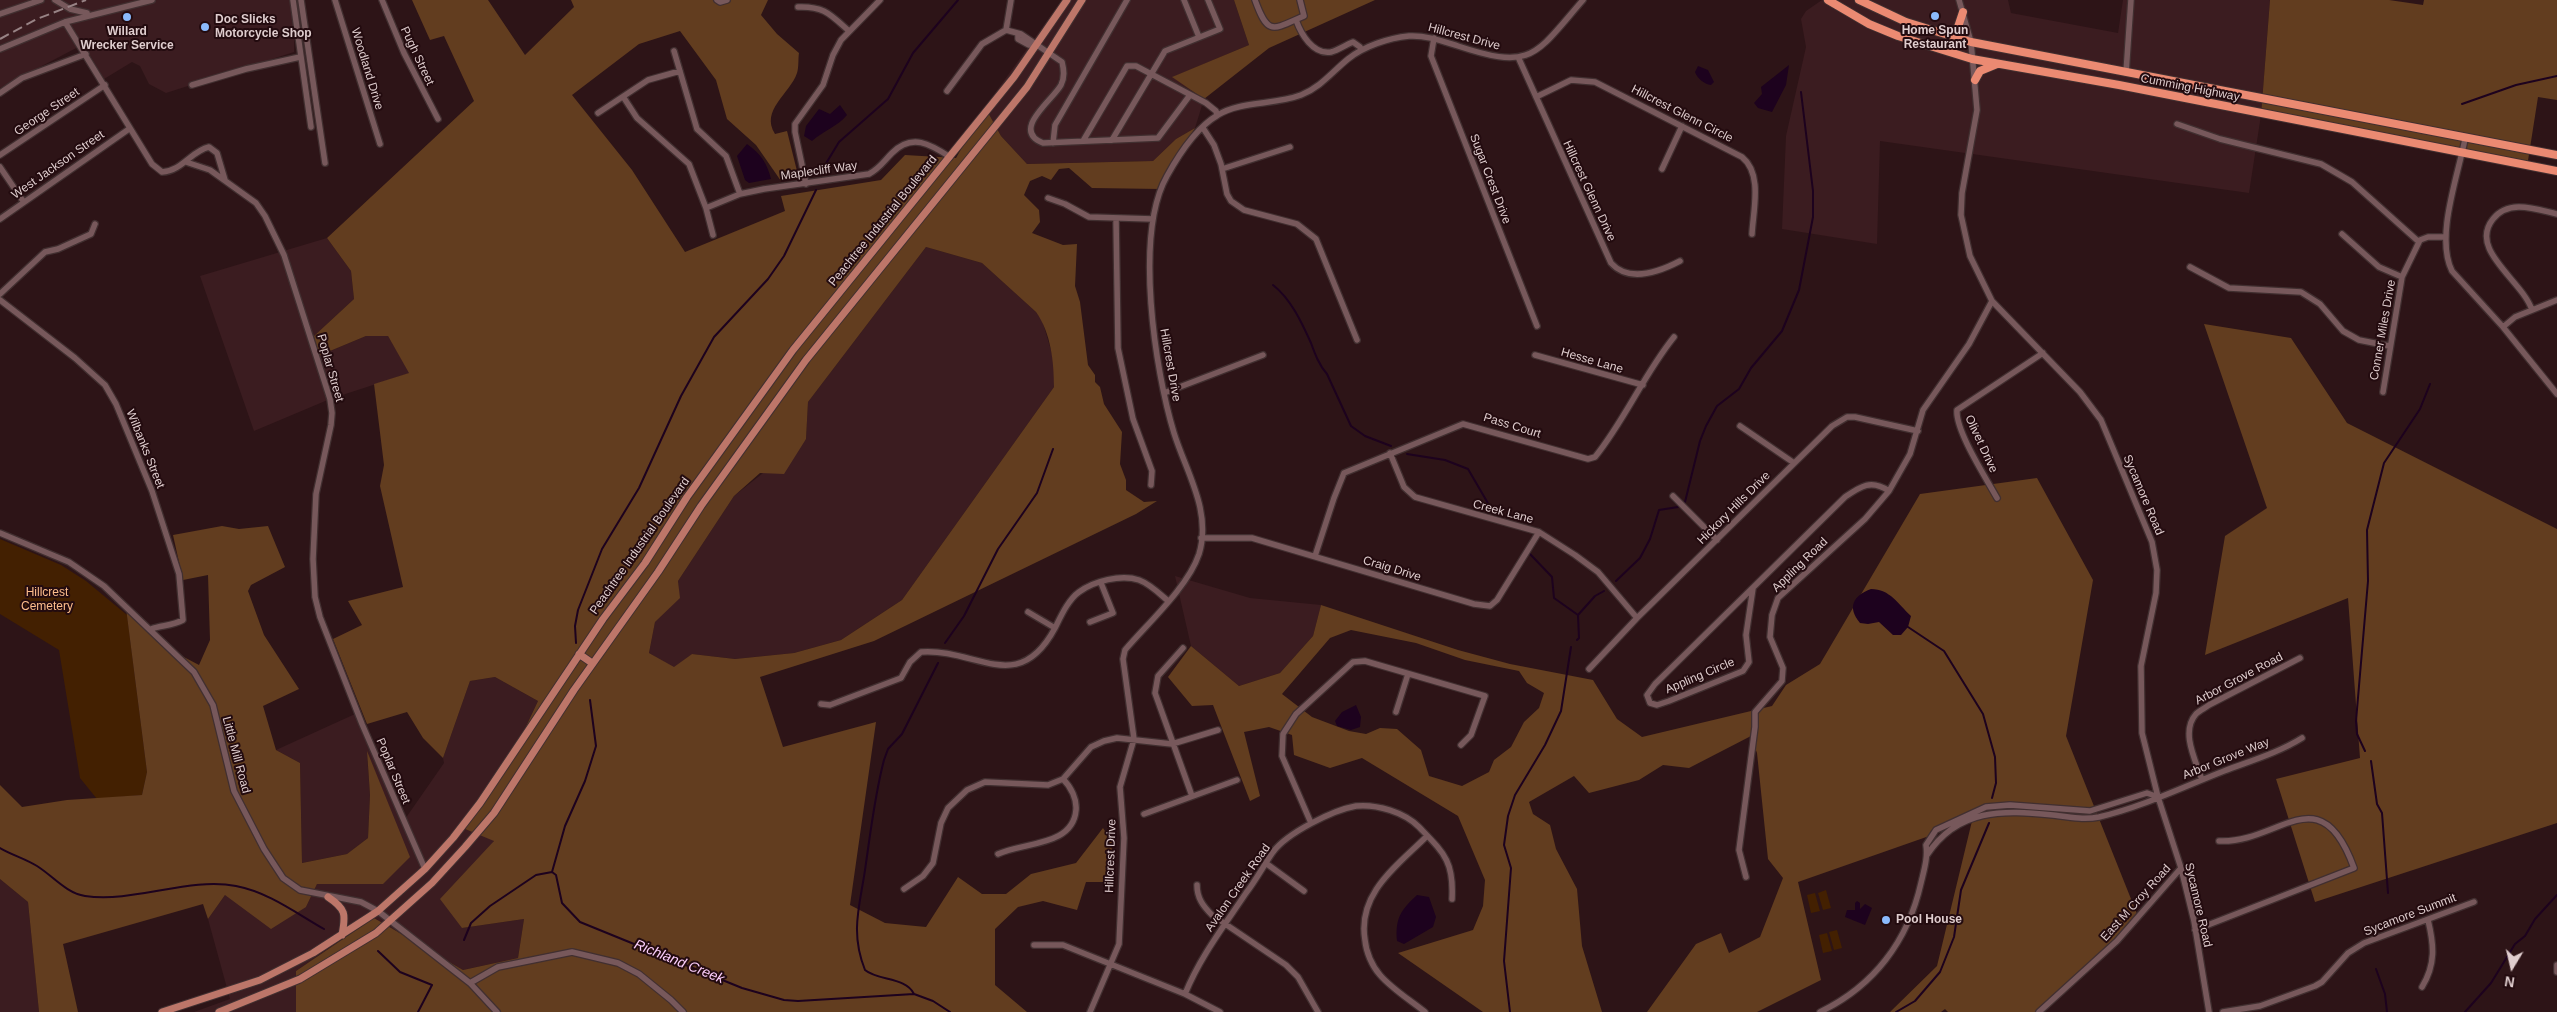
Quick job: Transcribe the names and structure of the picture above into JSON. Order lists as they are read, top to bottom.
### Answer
{
  "streets": {
    "highway": ["Cumming Highway"],
    "main road": ["Peachtree Industrial Boulevard"],
    "street": [
      "Hillcrest Drive",
      "Pugh Street",
      "Woodland Drive",
      "George Street",
      "Hillcrest Glenn Circle",
      "West Jackson Street",
      "Maplecliff Way",
      "Sugar Crest Drive",
      "Hillcrest Glenn Drive",
      "Conner Miles Drive",
      "Hesse Lane",
      "Poplar Street",
      "Pass Court",
      "Olivet Drive",
      "Wilbanks Street",
      "Sycamore Road",
      "Hickory Hills Drive",
      "Creek Lane",
      "Appling Road",
      "Craig Drive",
      "Appling Circle",
      "Arbor Grove Road",
      "Little Mill Road",
      "Arbor Grove Way",
      "Avalon Creek Road",
      "East M Croy Road",
      "Sycamore Summit"
    ]
  },
  "crossings": [
    ["Hillcrest Drive", "Sugar Crest Drive"],
    ["Hillcrest Drive", "Hillcrest Glenn Drive"],
    ["Hillcrest Drive", "Craig Drive"],
    ["Cumming Highway", "Sycamore Road"],
    ["Hillcrest Glenn Circle", "Hillcrest Glenn Drive"],
    ["Maplecliff Way", "Peachtree Industrial Boulevard"],
    ["Peachtree Industrial Boulevard", "Poplar Street"],
    ["Peachtree Industrial Boulevard", "Little Mill Road"],
    ["Hesse Lane", "Pass Court"],
    ["Pass Court", "Creek Lane"],
    ["Pass Court", "Craig Drive"],
    ["Olivet Drive", "Sycamore Road"],
    ["Wilbanks Street", "Little Mill Road"],
    ["Sycamore Road", "Appling Road"],
    ["Sycamore Road", "Arbor Grove Way"],
    ["Sycamore Road", "East M Croy Road"],
    ["Hickory Hills Drive", "Creek Lane"],
    ["Hickory Hills Drive", "Appling Road"],
    ["Creek Lane", "Craig Drive"],
    ["Appling Road", "Appling Circle"],
    ["Arbor Grove Road", "Arbor Grove Way"]
  ],
  "water": ["Richland Creek"],
  "parks": ["Hillcrest Cemetery"],
  "places": [
    "Home Spun Restaurant",
    "Willard Wrecker Service",
    "Doc Slicks Motorcycle Shop",
    "Pool House"
  ],
  "north": "bottom"
}
